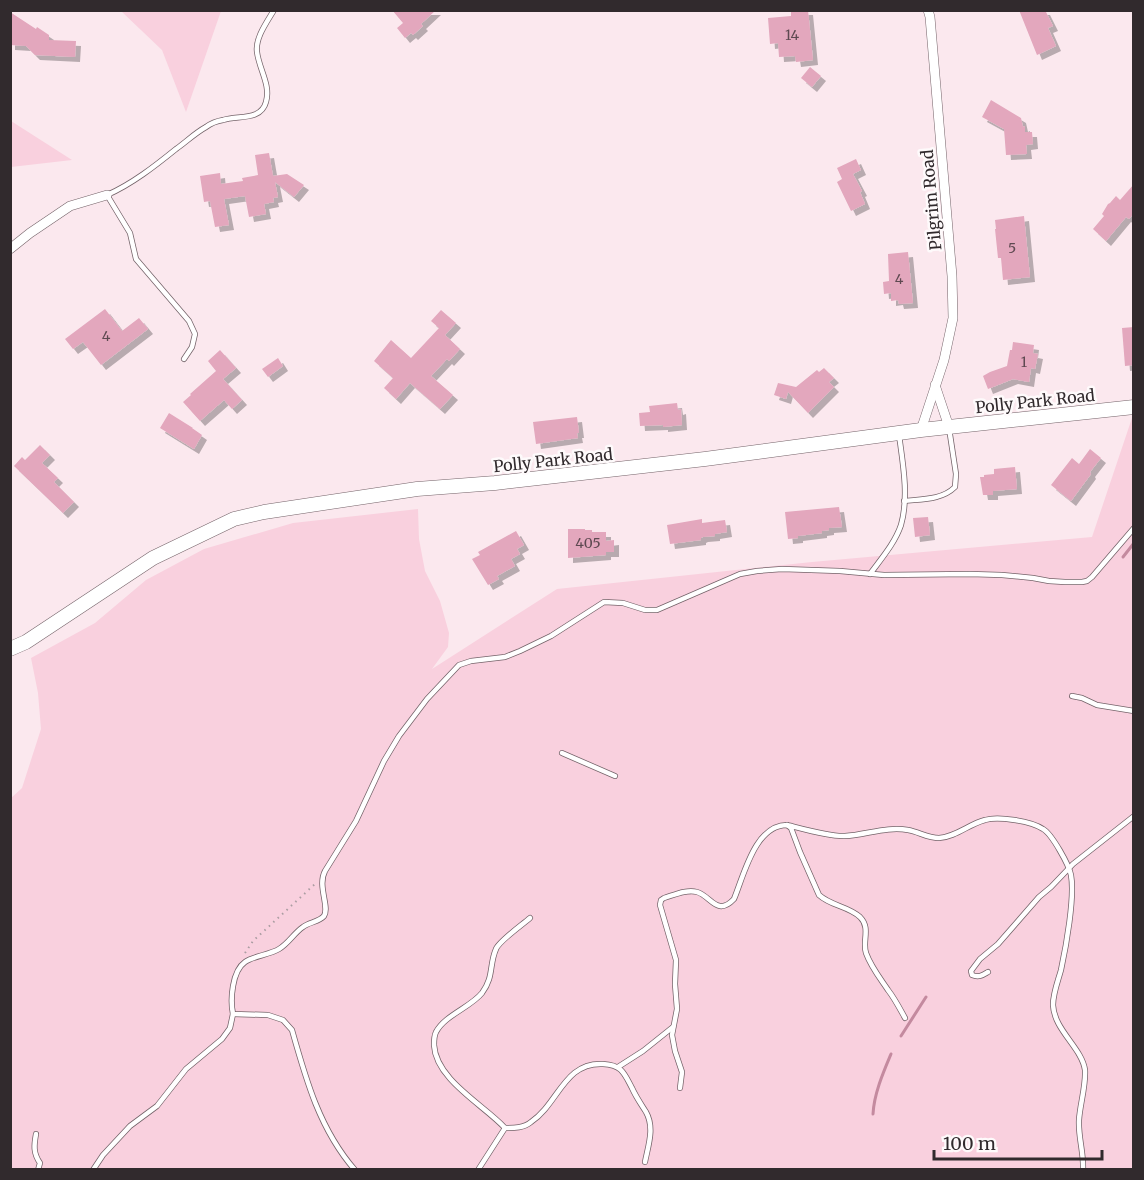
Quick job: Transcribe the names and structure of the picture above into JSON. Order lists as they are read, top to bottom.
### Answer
{
  "streets": {
    "street": ["Pilgrim Road", "Polly Park Road"]
  },
  "crossings": [
    ["Pilgrim Road", "Polly Park Road"]
  ],
  "house_numbers": [
    "14",
    "5",
    "4",
    "4",
    "1",
    "405"
  ],
  "scale_bar": "100 m"
}
